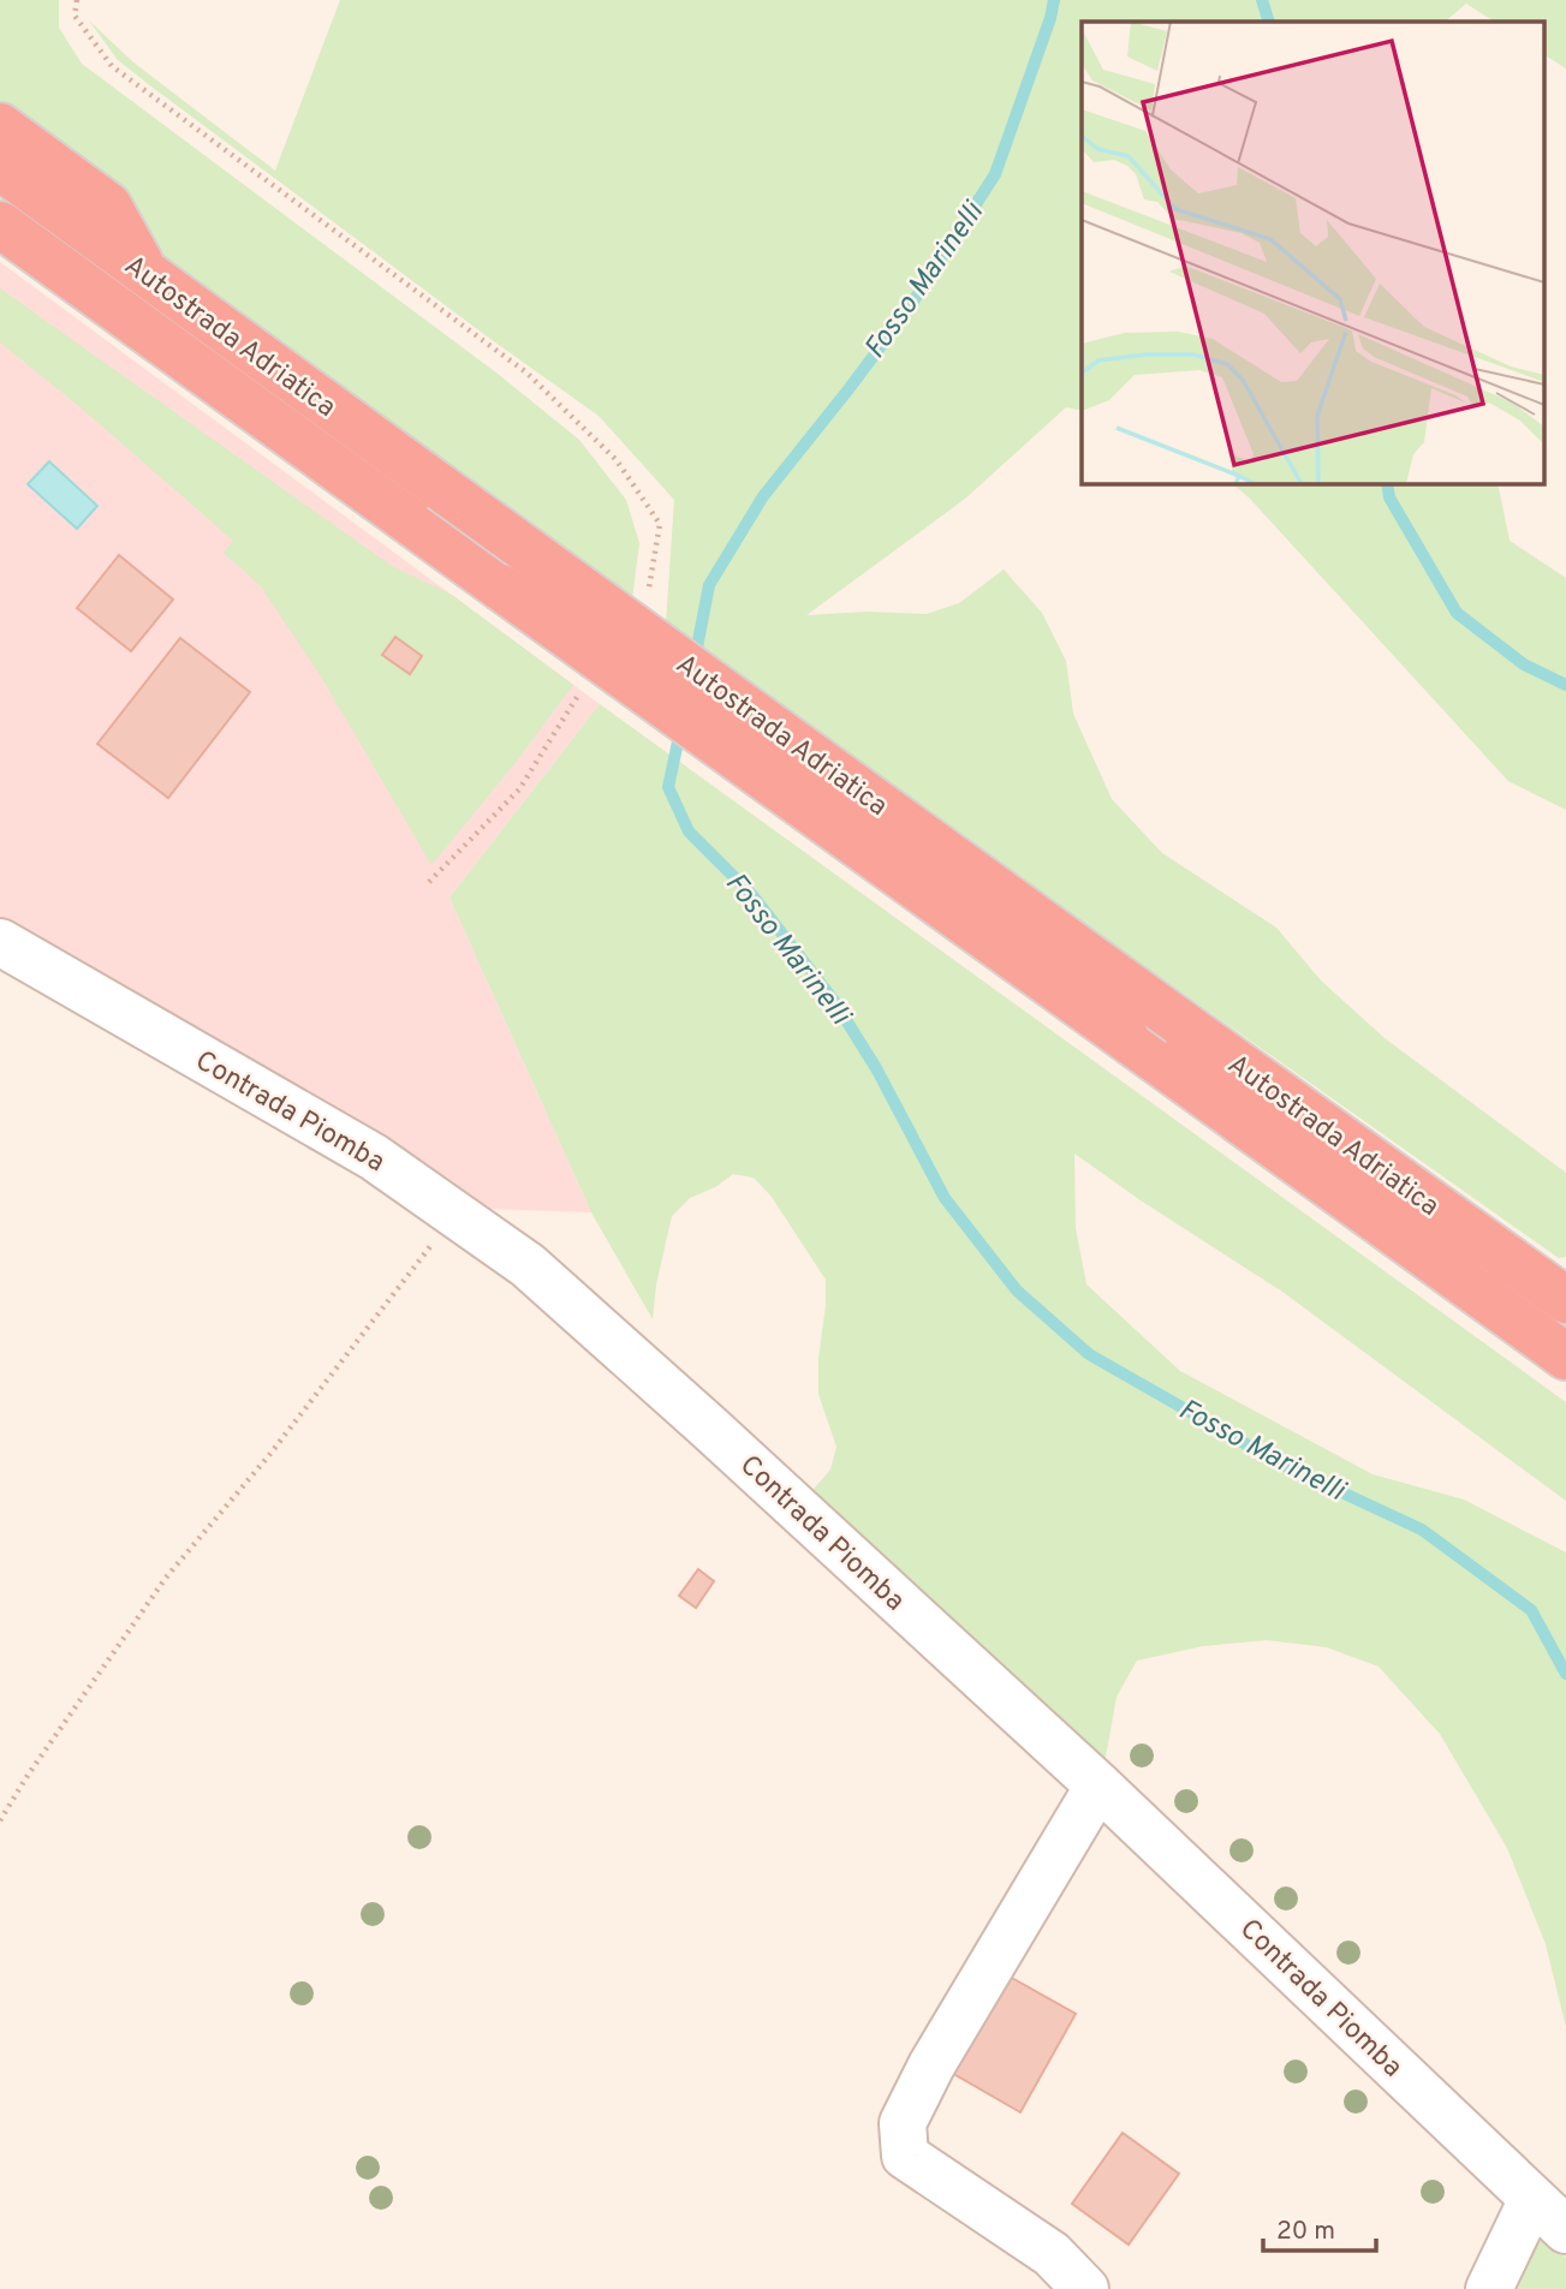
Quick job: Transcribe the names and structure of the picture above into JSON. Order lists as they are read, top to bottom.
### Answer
{
  "streets": {
    "highway": ["Autostrada Adriatica"],
    "street": ["Contrada Piomba"]
  },
  "water": ["Fosso Marinelli"],
  "scale_bar": "20 m"
}
